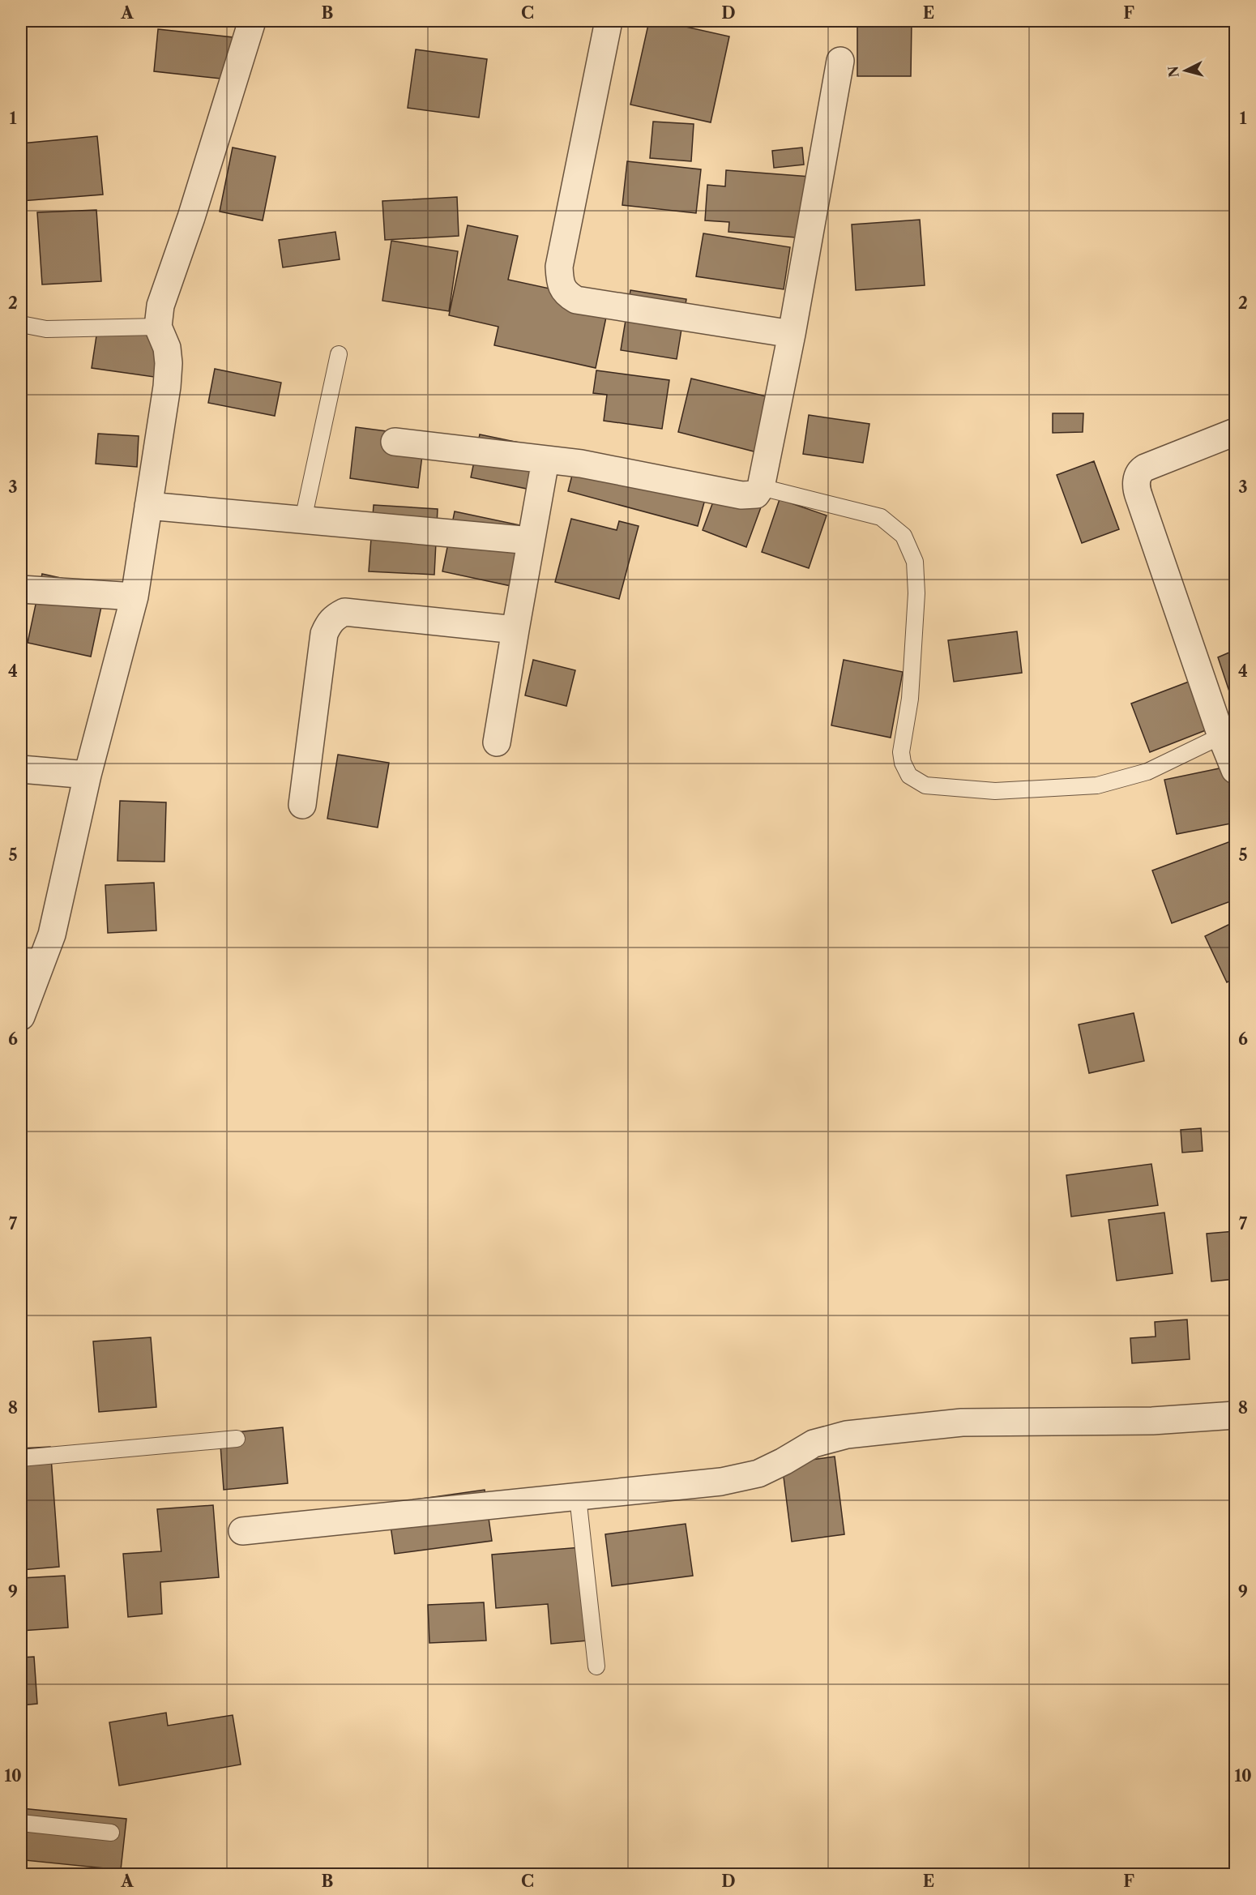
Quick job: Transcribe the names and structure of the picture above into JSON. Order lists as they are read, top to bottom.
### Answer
{
  "north": "left",
  "grid": {
    "columns": [
      "A",
      "B",
      "C",
      "D",
      "E",
      "F"
    ],
    "rows": [
      "1",
      "2",
      "3",
      "4",
      "5",
      "6",
      "7",
      "8",
      "9",
      "10"
    ]
  }
}
